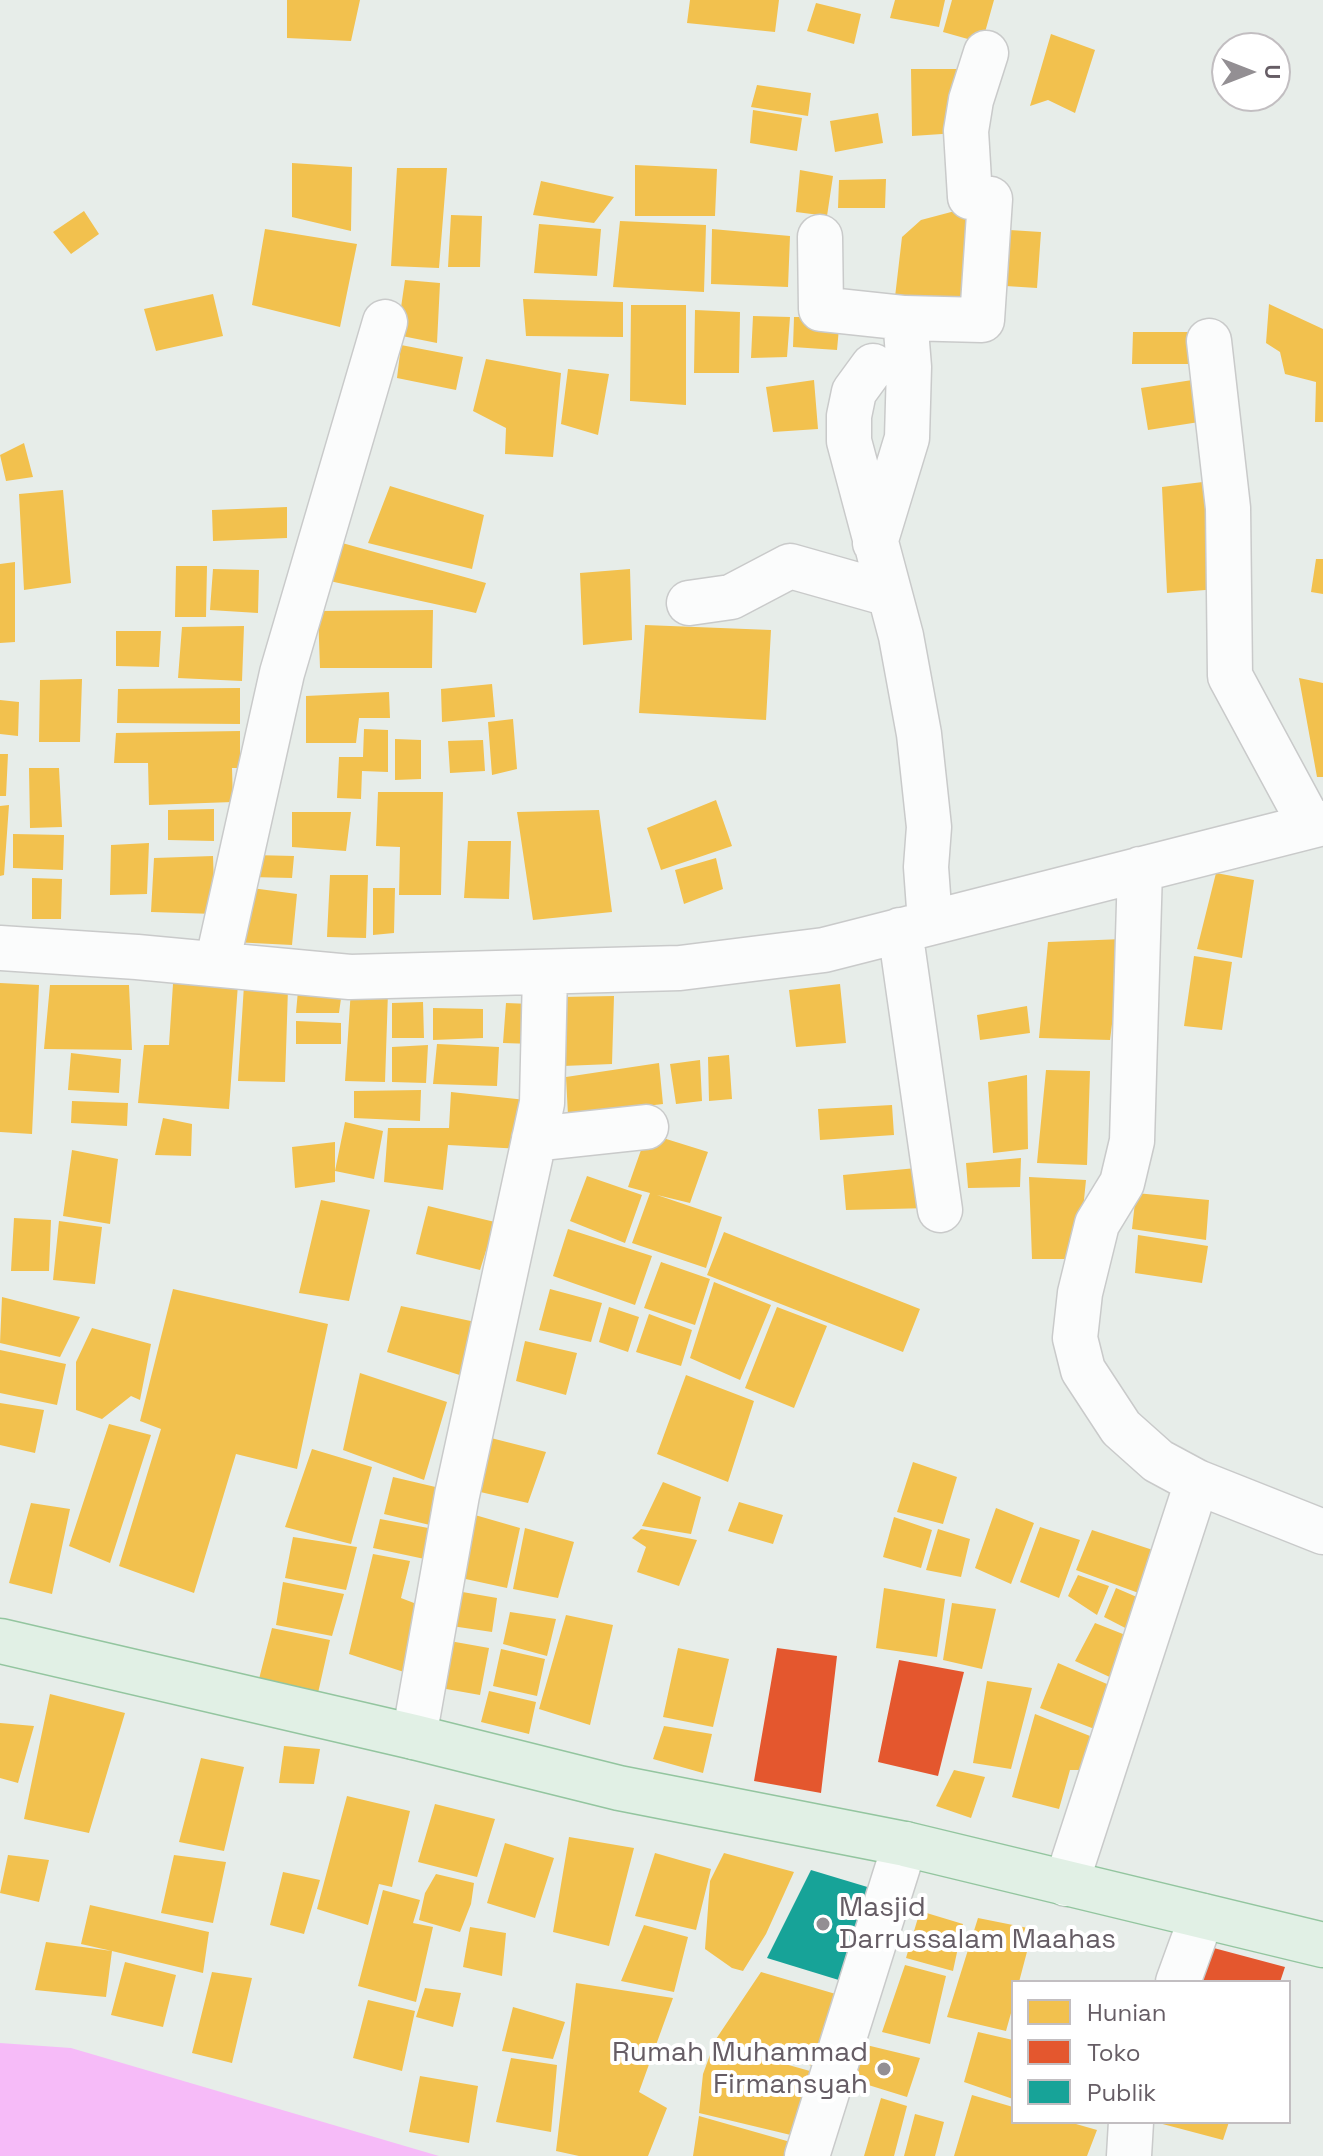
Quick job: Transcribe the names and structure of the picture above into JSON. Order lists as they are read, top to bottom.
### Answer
{
  "places": ["Masjid Darrussalam Maahas", "Rumah Muhammad Firmansyah"],
  "legend": ["Hunian", "Toko", "Publik"],
  "north": "right"
}
